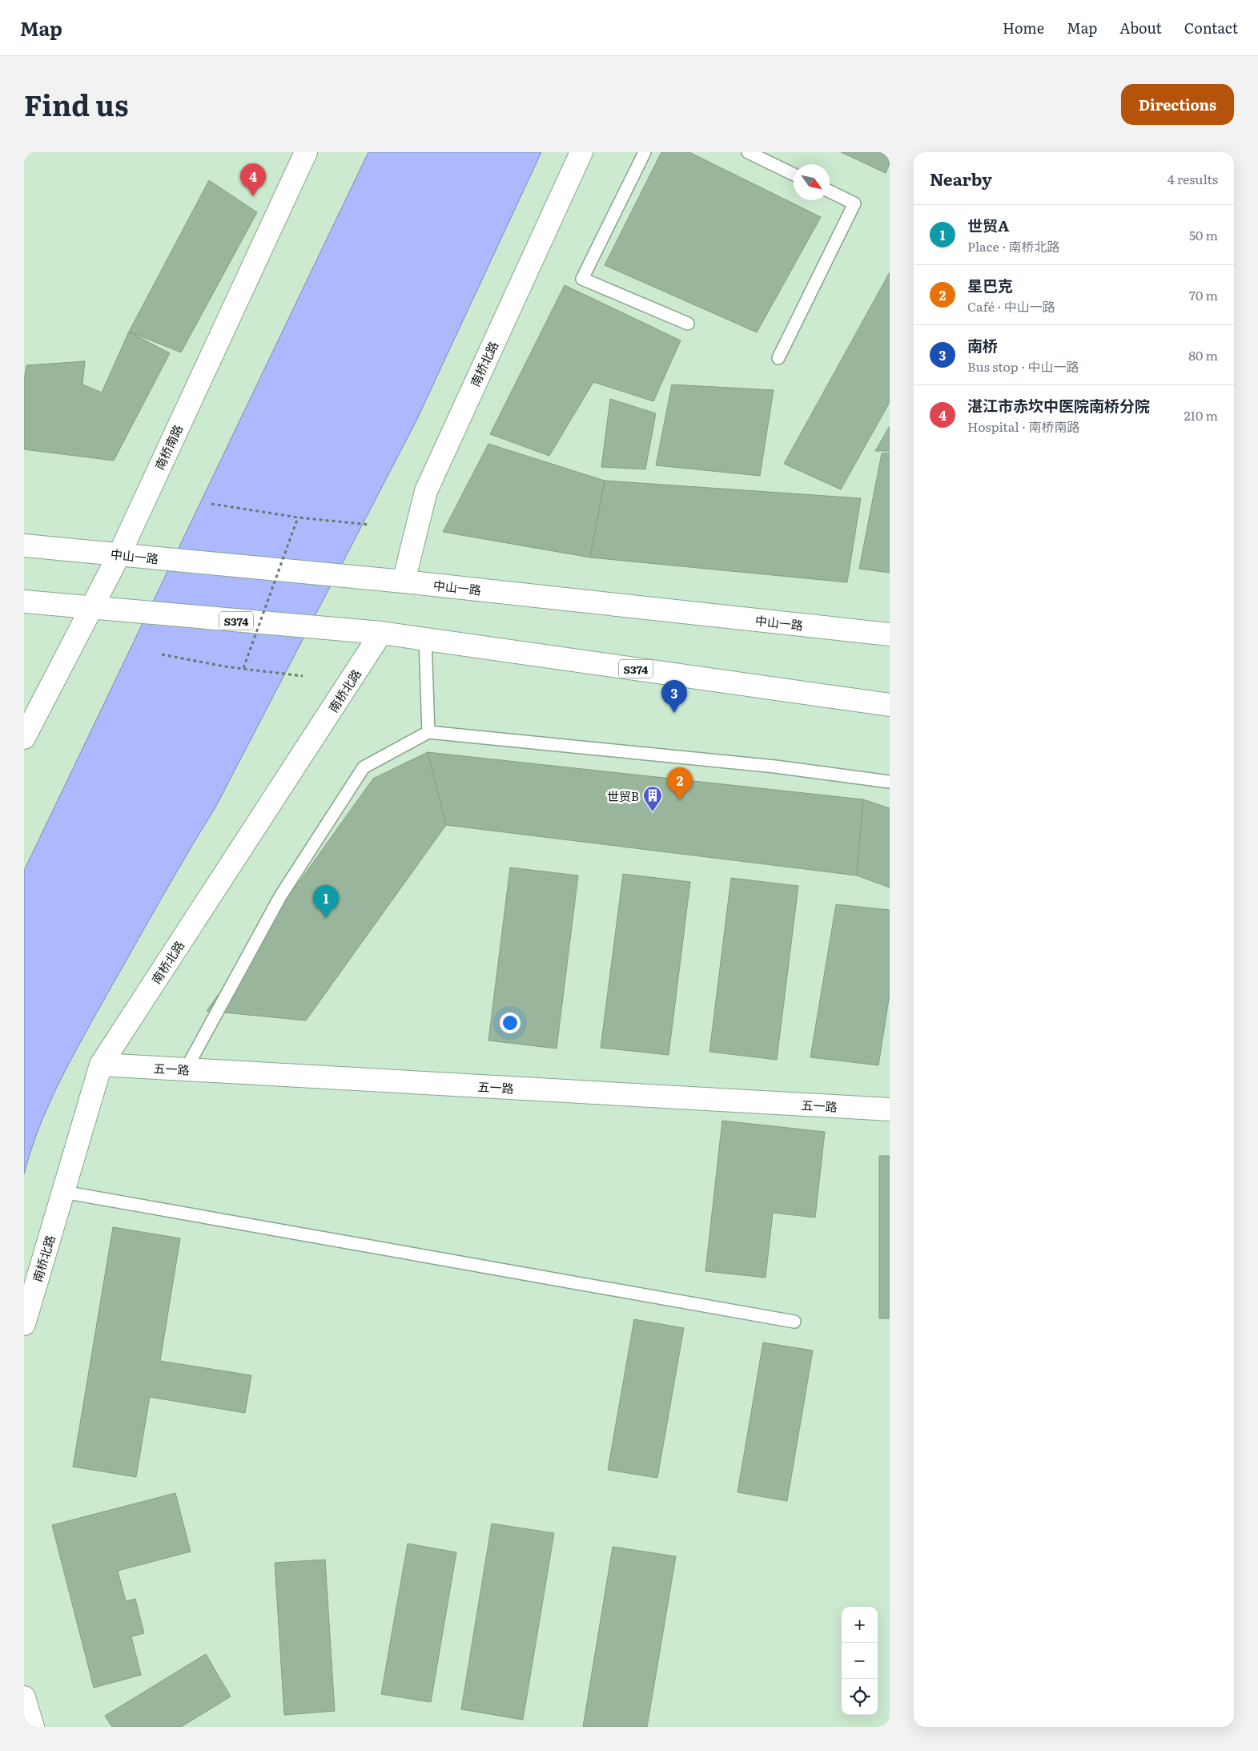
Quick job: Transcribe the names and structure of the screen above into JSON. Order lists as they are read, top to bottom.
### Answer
{
  "streets": {
    "street": [
      "南桥北路",
      "南桥南路",
      "中山一路",
      "S374",
      "五一路"
    ]
  },
  "crossings": [
    ["南桥北路", "中山一路"],
    ["南桥北路", "S374"],
    ["南桥北路", "五一路"],
    ["南桥南路", "中山一路"],
    ["南桥南路", "S374"]
  ],
  "places": {
    "building": ["世贸B"]
  },
  "north": "bottom right",
  "page": {
    "header": "Map",
    "nav": [
      "Home",
      "Map",
      "About",
      "Contact"
    ],
    "title": "Find us",
    "buttons": "Directions",
    "heading": ["Nearby", "4 results"],
    "pins": [
      "4",
      "3",
      "2",
      "1"
    ],
    "list": [
      {
        "mark": "1",
        "name": "世贸A",
        "note": "Place · 南桥北路",
        "value": "50 m"
      },
      {
        "mark": "2",
        "name": "星巴克",
        "note": "Café · 中山一路",
        "value": "70 m"
      },
      {
        "mark": "3",
        "name": "南桥",
        "note": "Bus stop · 中山一路",
        "value": "80 m"
      },
      {
        "mark": "4",
        "name": "湛江市赤坎中医院南桥分院",
        "note": "Hospital · 南桥南路",
        "value": "210 m"
      }
    ],
    "map_buttons": ["+", "−"]
  }
}
